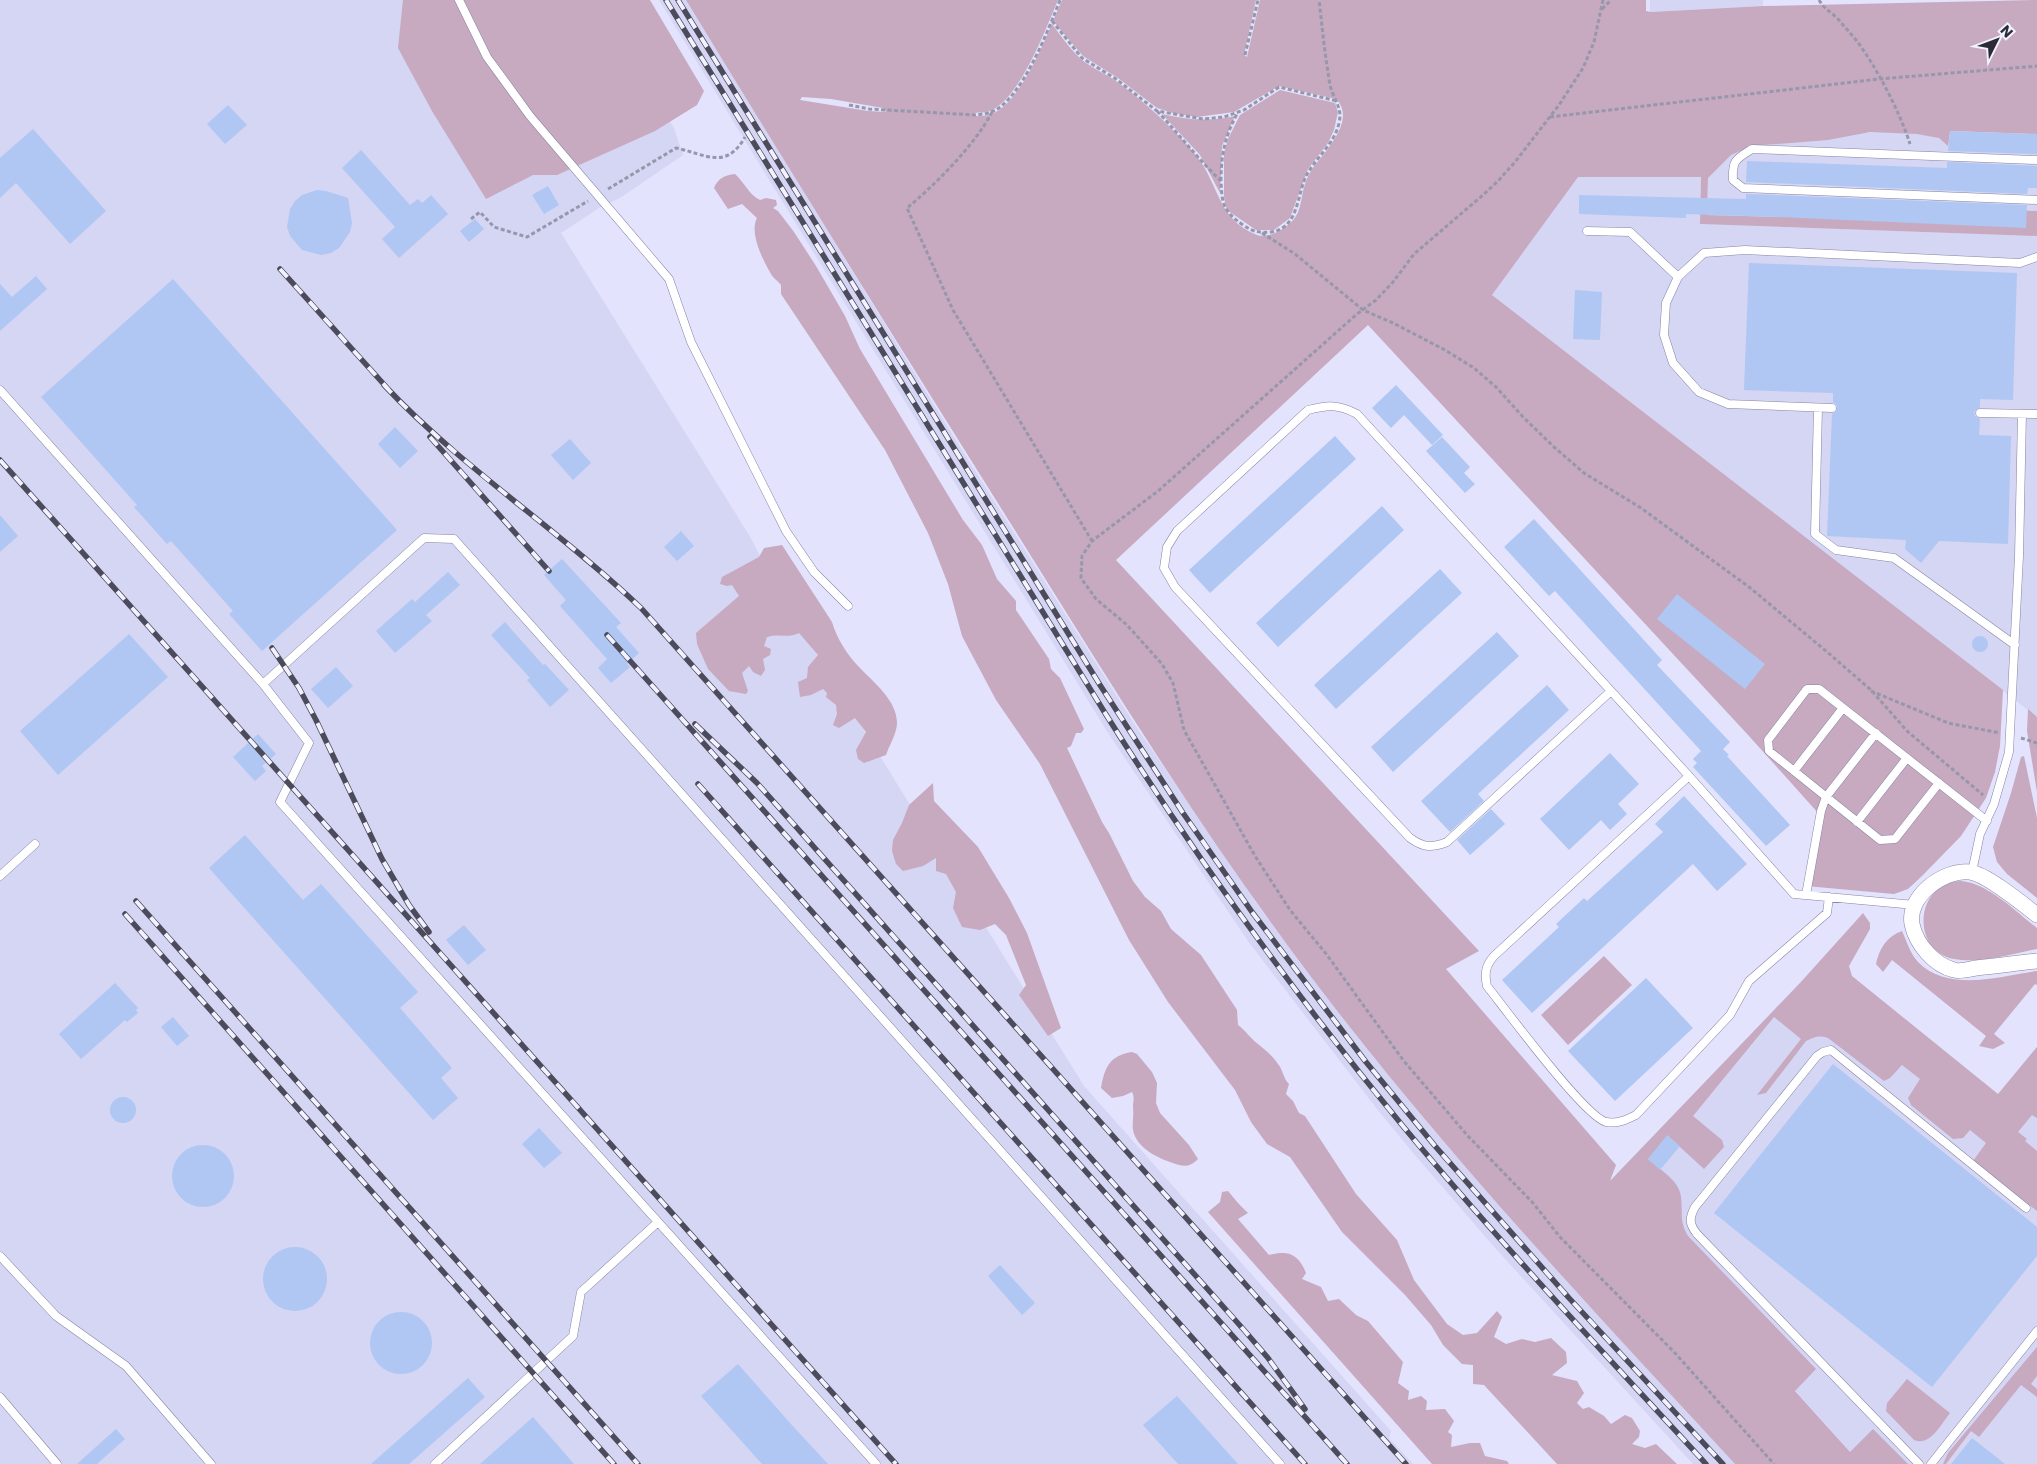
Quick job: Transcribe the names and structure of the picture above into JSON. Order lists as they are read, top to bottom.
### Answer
{
  "north": "top right"
}
